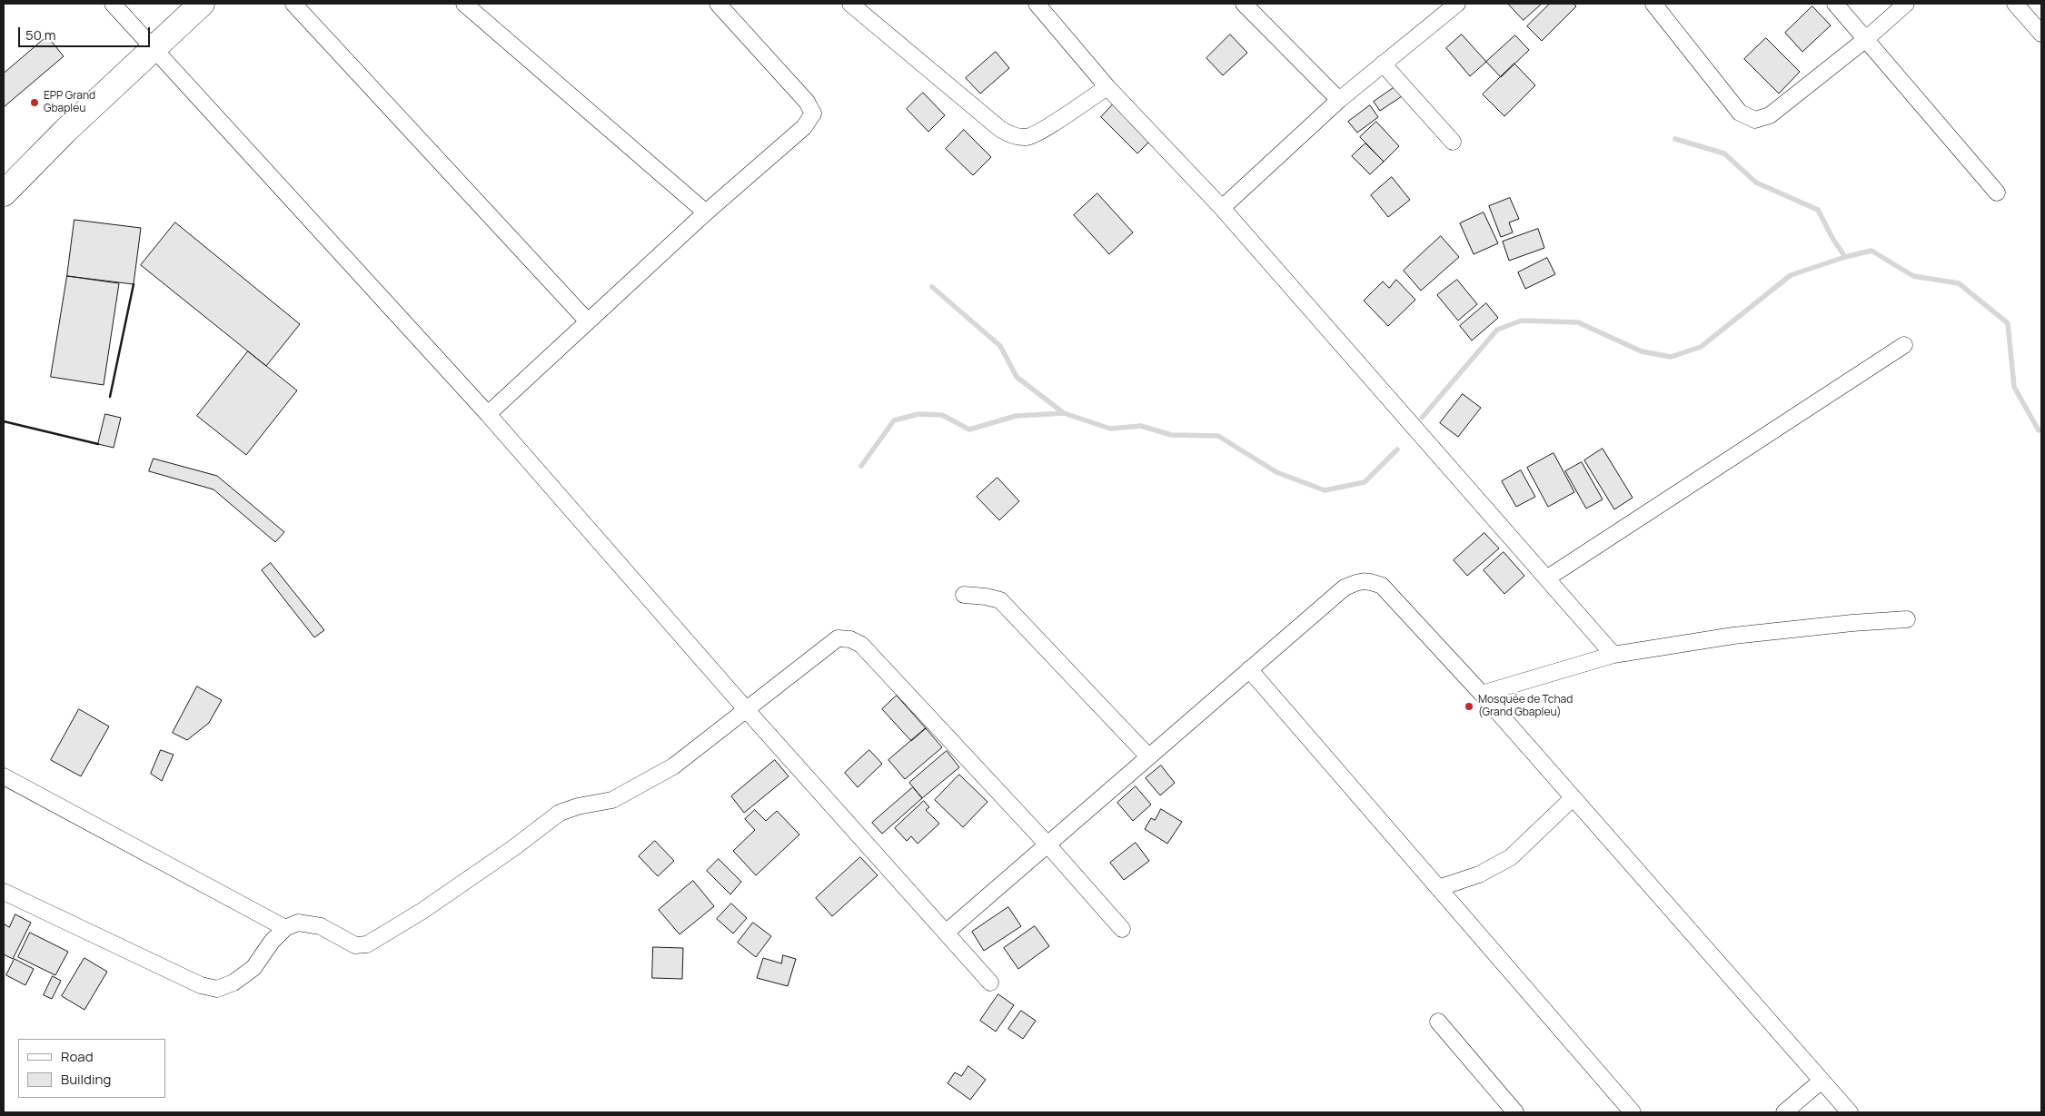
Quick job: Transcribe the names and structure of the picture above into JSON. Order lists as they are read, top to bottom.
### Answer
{
  "places": ["EPP Grand Gbapleu", "Mosquée de Tchad (Grand Gbapleu)"],
  "legend": ["Road", "Building"],
  "scale_bar": "50 m"
}
